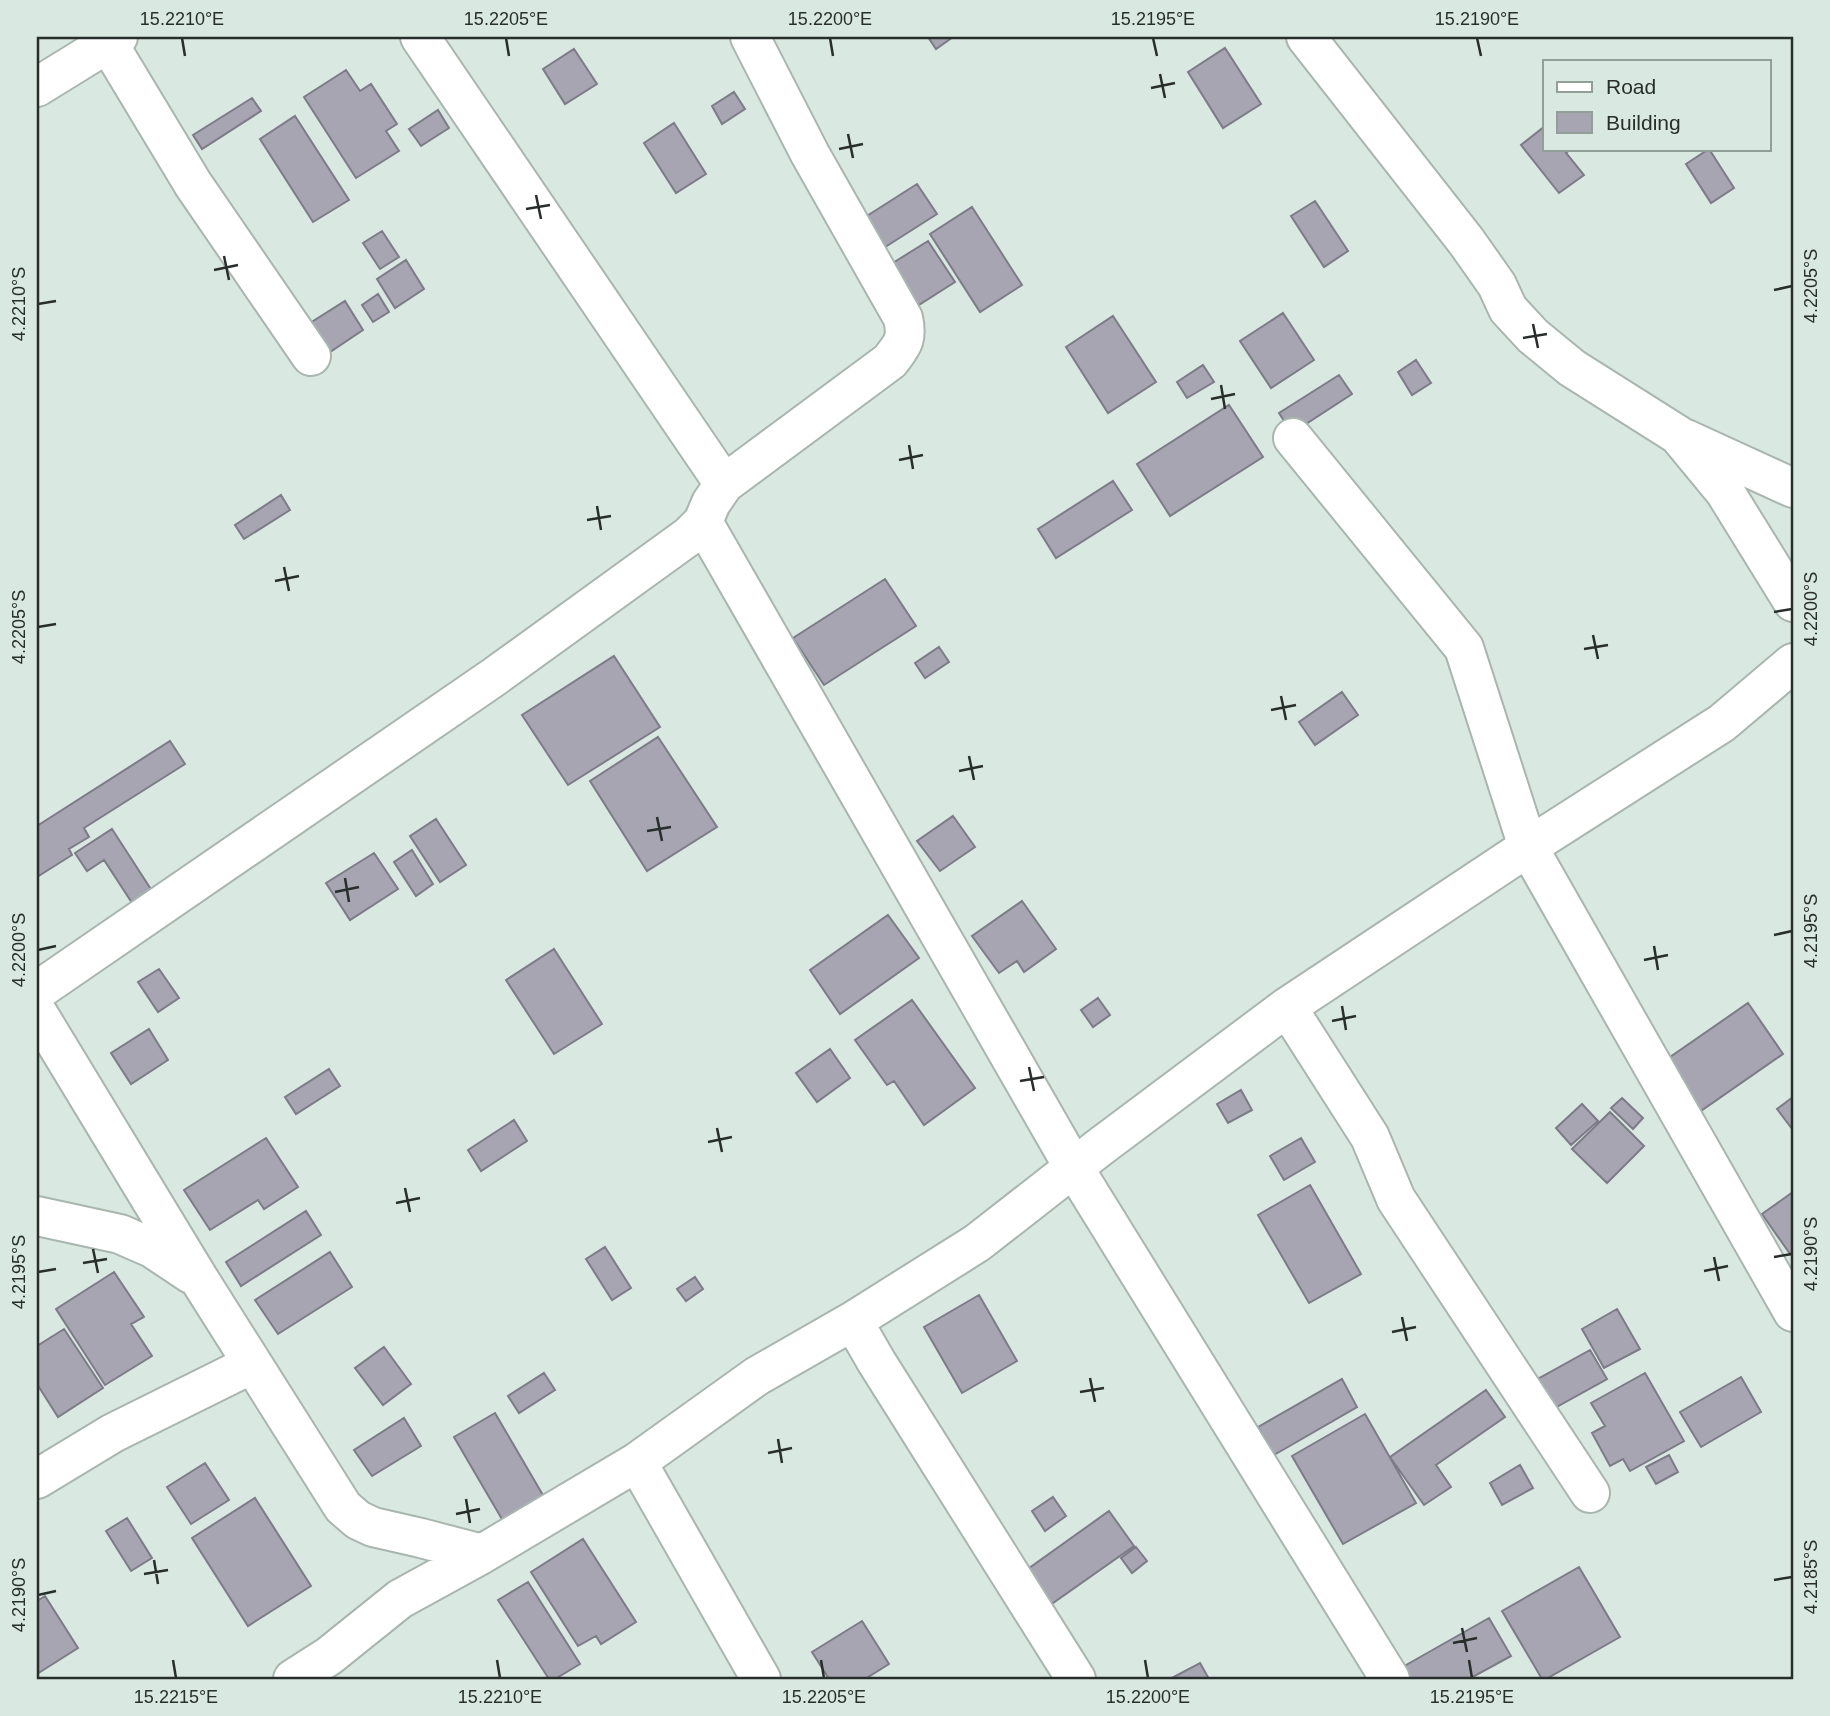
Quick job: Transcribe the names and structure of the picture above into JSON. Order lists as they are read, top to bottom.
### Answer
{
  "legend": ["Road", "Building"],
  "coordinates": [
    "15.2210°E",
    "15.2205°E",
    "15.2200°E",
    "15.2195°E",
    "15.2190°E",
    "4.2205°S",
    "4.2210°S",
    "4.2200°S",
    "4.2195°S",
    "4.2190°S",
    "4.2185°S",
    "15.2215°E"
  ]
}
